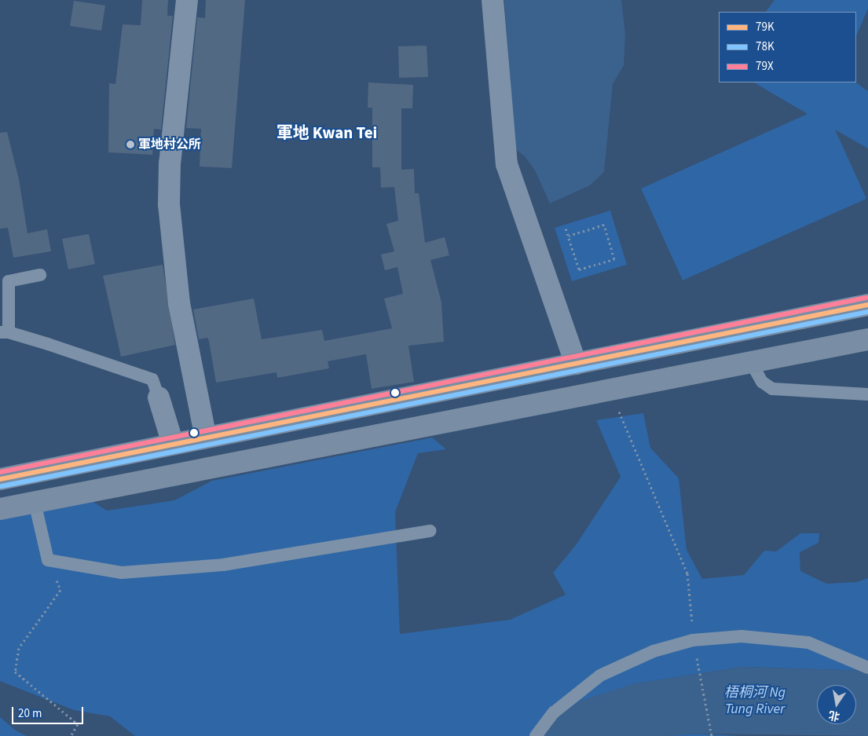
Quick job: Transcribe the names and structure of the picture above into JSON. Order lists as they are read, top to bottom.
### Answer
{
  "districts": ["軍地 Kwan Tei"],
  "water": ["梧桐河 Ng Tung River"],
  "places": ["軍地村公所"],
  "lines": ["transit line 79X", "transit line 79K", "transit line 78K"],
  "legend": ["79K", "78K", "79X"],
  "scale_bar": "20 m",
  "north": "bottom"
}
